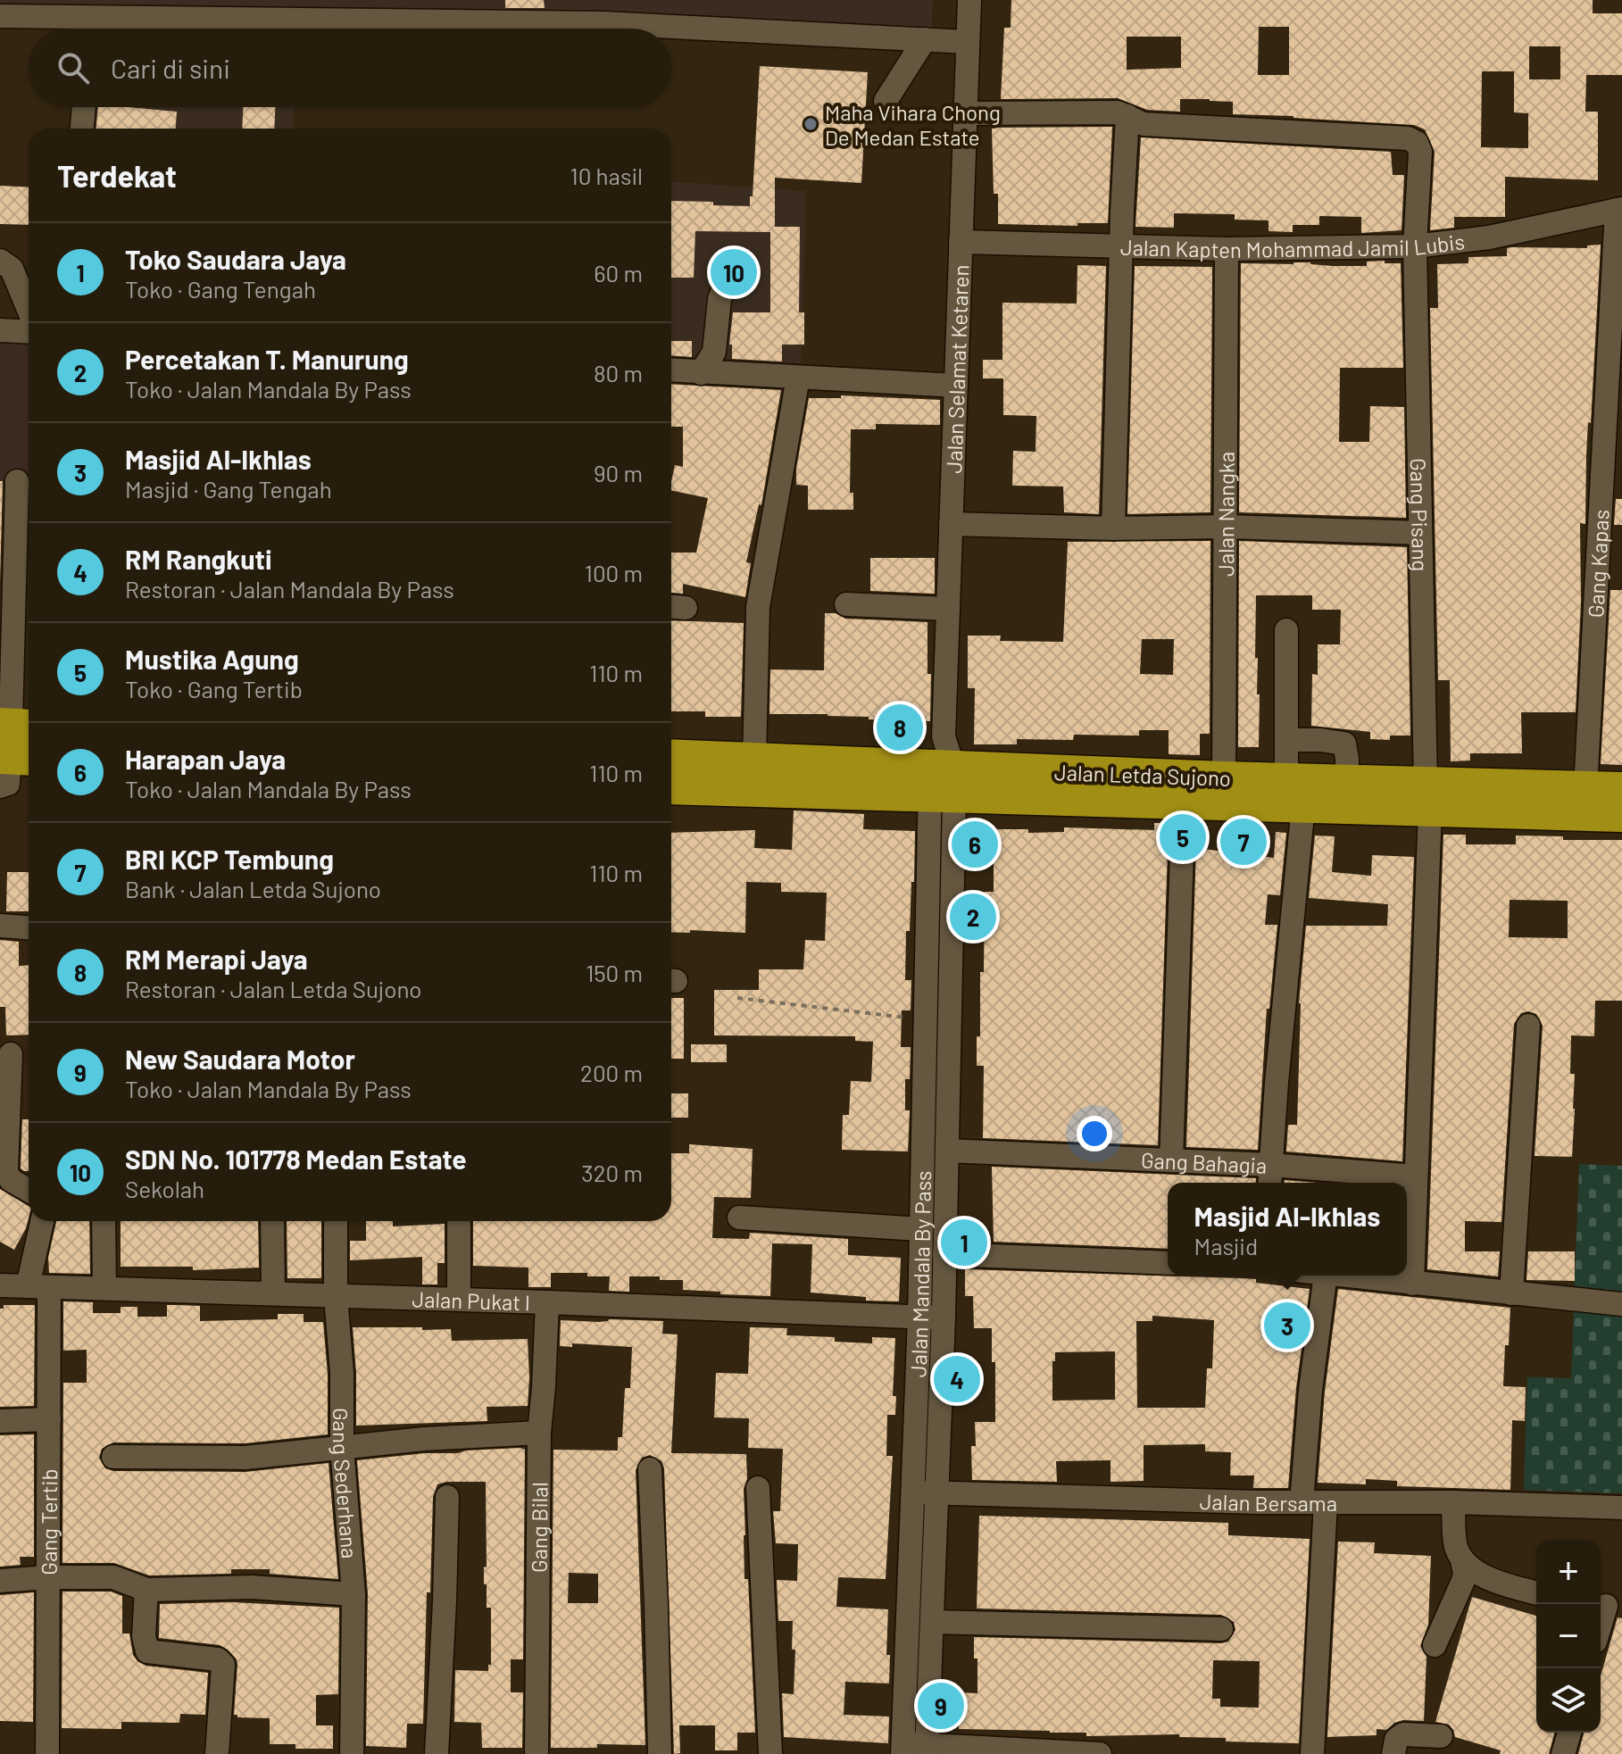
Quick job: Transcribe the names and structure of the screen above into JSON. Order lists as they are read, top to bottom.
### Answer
{
  "streets": {
    "highway": ["Jalan Letda Sujono"],
    "street": [
      "Jalan Kapten Mohammad Jamil Lubis",
      "Jalan Selamat Ketaren",
      "Jalan Nangka",
      "Gang Pisang",
      "Gang Kapas",
      "Gang Bahagia",
      "Jalan Mandala By Pass",
      "Jalan Pukat I",
      "Gang Sederhana",
      "Jalan Bersama",
      "Gang Tertib",
      "Gang Bilal"
    ]
  },
  "crossings": [
    ["Jalan Kapten Mohammad Jamil Lubis", "Jalan Selamat Ketaren"],
    ["Jalan Kapten Mohammad Jamil Lubis", "Jalan Nangka"],
    ["Jalan Kapten Mohammad Jamil Lubis", "Gang Pisang"],
    ["Jalan Kapten Mohammad Jamil Lubis", "Gang Kapas"],
    ["Jalan Selamat Ketaren", "Jalan Letda Sujono"],
    ["Jalan Selamat Ketaren", "Jalan Mandala By Pass"],
    ["Jalan Nangka", "Jalan Letda Sujono"],
    ["Gang Pisang", "Jalan Letda Sujono"],
    ["Gang Pisang", "Gang Bahagia"],
    ["Gang Kapas", "Jalan Letda Sujono"],
    ["Jalan Letda Sujono", "Jalan Mandala By Pass"],
    ["Gang Bahagia", "Jalan Mandala By Pass"],
    ["Jalan Mandala By Pass", "Jalan Pukat I"],
    ["Jalan Mandala By Pass", "Jalan Bersama"],
    ["Jalan Pukat I", "Gang Sederhana"],
    ["Jalan Pukat I", "Gang Tertib"],
    ["Jalan Pukat I", "Gang Bilal"]
  ],
  "places": ["Maha Vihara Chong De Medan Estate"],
  "page": {
    "search": "Cari di sini",
    "heading": ["Terdekat", "10 hasil"],
    "list": [
      {
        "mark": "1",
        "name": "Toko Saudara Jaya",
        "note": "Toko · Gang Tengah",
        "value": "60 m"
      },
      {
        "mark": "2",
        "name": "Percetakan T. Manurung",
        "note": "Toko · Jalan Mandala By Pass",
        "value": "80 m"
      },
      {
        "mark": "3",
        "name": "Masjid Al-Ikhlas",
        "note": "Masjid · Gang Tengah",
        "value": "90 m"
      },
      {
        "mark": "4",
        "name": "RM Rangkuti",
        "note": "Restoran · Jalan Mandala By Pass",
        "value": "100 m"
      },
      {
        "mark": "5",
        "name": "Mustika Agung",
        "note": "Toko · Gang Tertib",
        "value": "110 m"
      },
      {
        "mark": "6",
        "name": "Harapan Jaya",
        "note": "Toko · Jalan Mandala By Pass",
        "value": "110 m"
      },
      {
        "mark": "7",
        "name": "BRI KCP Tembung",
        "note": "Bank · Jalan Letda Sujono",
        "value": "110 m"
      },
      {
        "mark": "8",
        "name": "RM Merapi Jaya",
        "note": "Restoran · Jalan Letda Sujono",
        "value": "150 m"
      },
      {
        "mark": "9",
        "name": "New Saudara Motor",
        "note": "Toko · Jalan Mandala By Pass",
        "value": "200 m"
      },
      {
        "mark": "10",
        "name": "SDN No. 101778 Medan Estate",
        "note": "Sekolah",
        "value": "320 m"
      }
    ],
    "pins": [
      "10",
      "8",
      "5",
      "7",
      "6",
      "2",
      "1",
      "3",
      "4",
      "9"
    ],
    "popup": ["Masjid Al-Ikhlas", "Masjid"],
    "map_buttons": ["+", "−"]
  }
}
